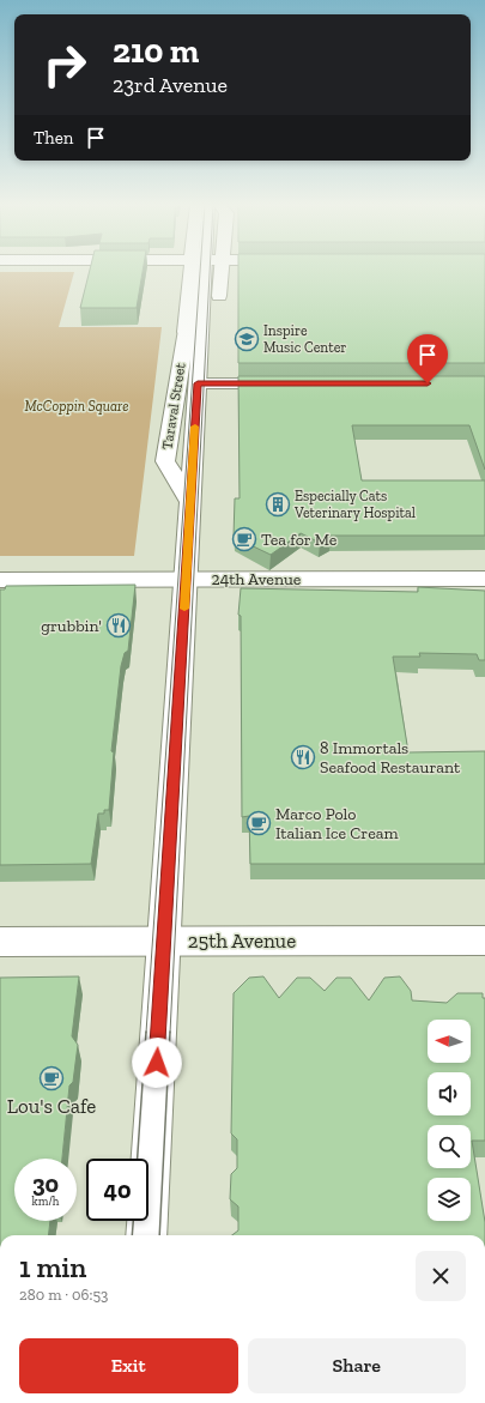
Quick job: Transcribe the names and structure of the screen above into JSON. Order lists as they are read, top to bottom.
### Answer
{
  "streets": {
    "street": ["Taraval Street", "24th Avenue", "25th Avenue"]
  },
  "crossings": [
    ["Taraval Street", "24th Avenue"],
    ["Taraval Street", "25th Avenue"]
  ],
  "parks": ["McCoppin Square"],
  "places": {
    "school or university": ["Inspire Music Center"],
    "building": ["Especially Cats Veterinary Hospital"],
    "cafe": ["Tea for Me", "Marco Polo Italian Ice Cream", "Lou's Cafe"],
    "restaurant": ["grubbin'", "8 Immortals Seafood Restaurant"]
  },
  "north": "left",
  "page": {
    "turn": ["210 m", "23rd Avenue"],
    "then": "Then",
    "speed": "30 km/h",
    "limit": "40",
    "heading": ["1 min", "280 m · 06:53"],
    "buttons": ["Exit", "Share"]
  }
}
